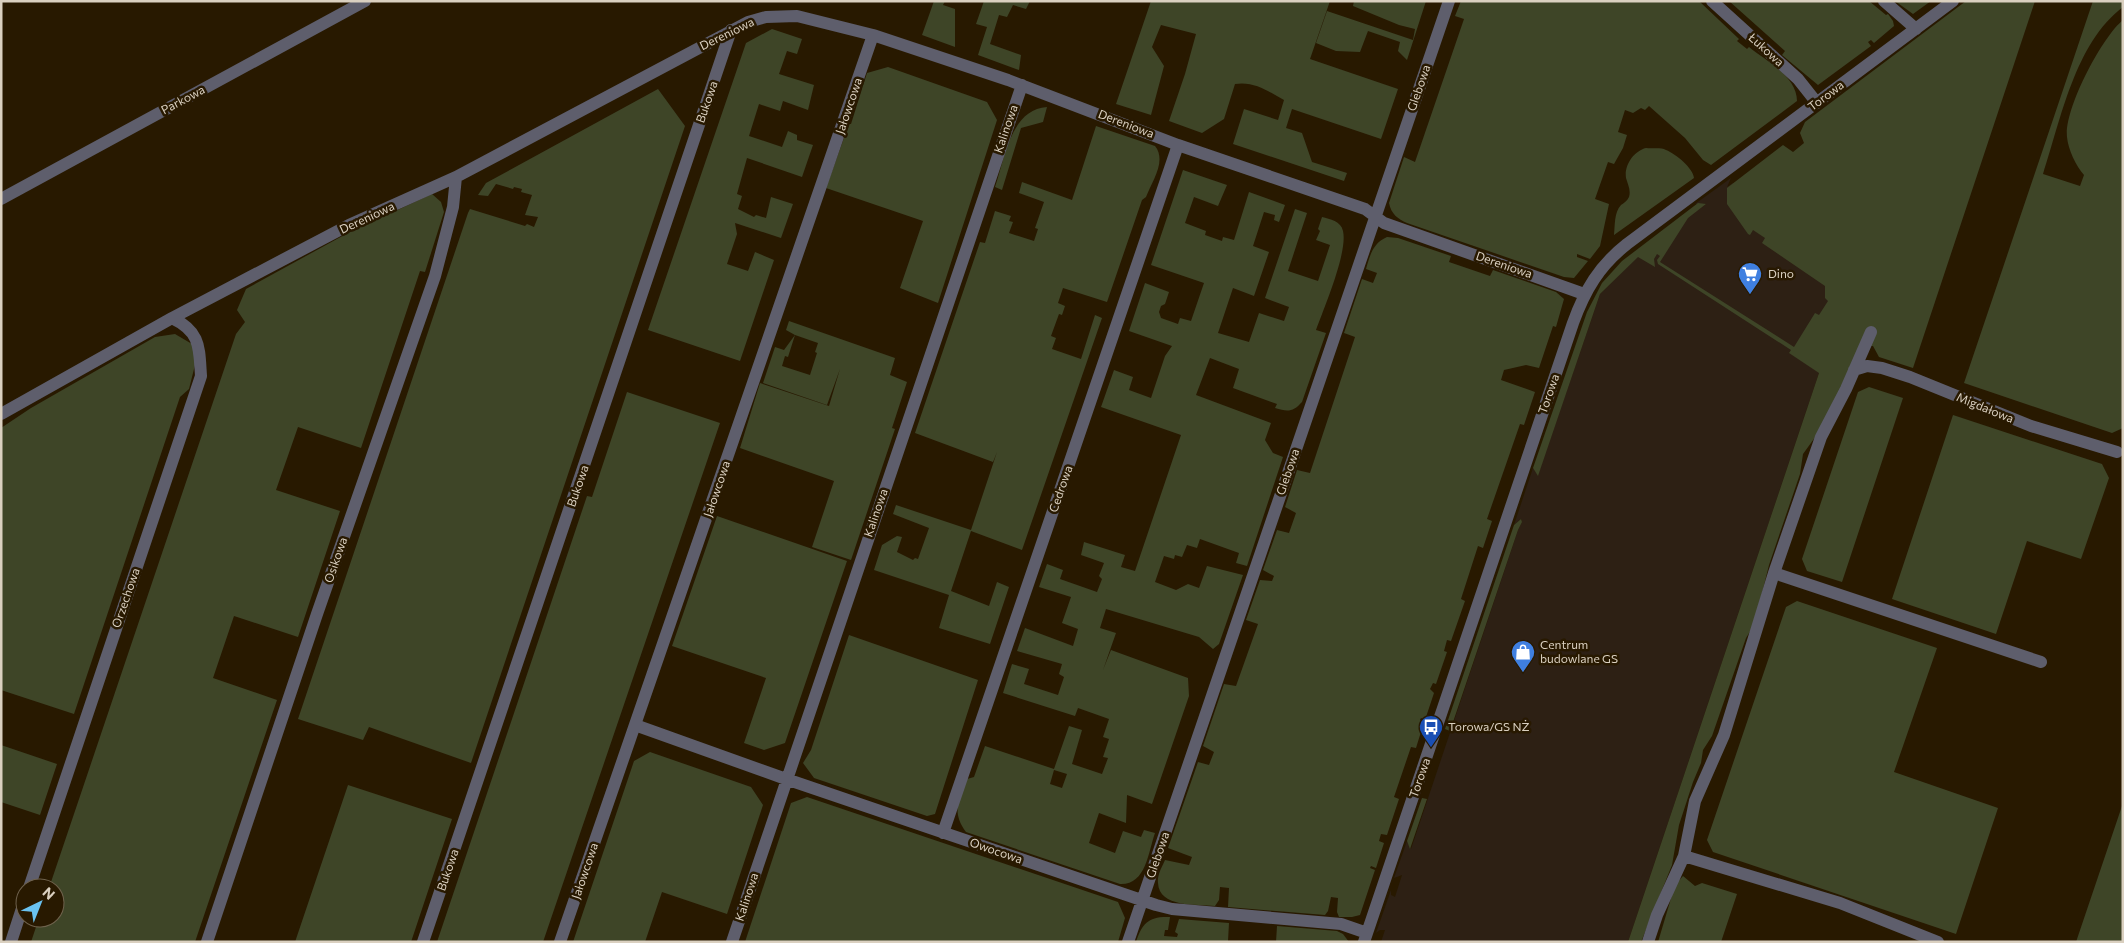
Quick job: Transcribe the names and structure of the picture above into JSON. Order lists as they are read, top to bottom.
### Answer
{
  "streets": {
    "street": [
      "Dereniowa",
      "Łukowa",
      "Glebowa",
      "Torowa",
      "Parkowa",
      "Bukowa",
      "Jałowcowa",
      "Kalinowa",
      "Migdałowa",
      "Cedrowa",
      "Osikowa",
      "Orzechowa",
      "Owocowa"
    ]
  },
  "crossings": [
    ["Dereniowa", "Glebowa"],
    ["Dereniowa", "Torowa"],
    ["Dereniowa", "Bukowa"],
    ["Dereniowa", "Jałowcowa"],
    ["Dereniowa", "Kalinowa"],
    ["Dereniowa", "Cedrowa"],
    ["Dereniowa", "Osikowa"],
    ["Dereniowa", "Orzechowa"],
    ["Łukowa", "Torowa"],
    ["Glebowa", "Owocowa"],
    ["Torowa", "Owocowa"],
    ["Jałowcowa", "Owocowa"],
    ["Kalinowa", "Owocowa"],
    ["Cedrowa", "Owocowa"]
  ],
  "places": {
    "supermarket": ["Dino"],
    "shop": ["Centrum budowlane GS"],
    "bus stop": ["Torowa/GS NŻ"]
  },
  "north": "top right"
}
